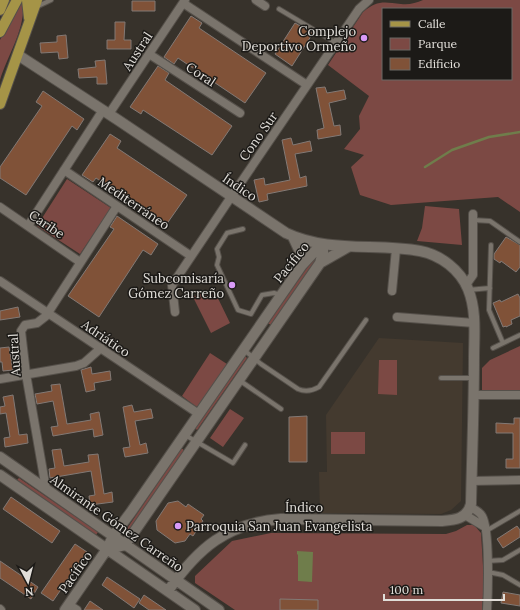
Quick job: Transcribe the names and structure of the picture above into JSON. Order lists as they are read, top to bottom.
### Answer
{
  "streets": {
    "street": [
      "Austral",
      "Coral",
      "Cono Sur",
      "Índico",
      "Mediterráneo",
      "Caribe",
      "Pacífico",
      "Adriático",
      "Almirante Gómez Carreño"
    ]
  },
  "crossings": [
    ["Austral", "Coral"],
    ["Austral", "Índico"],
    ["Austral", "Mediterráneo"],
    ["Austral", "Caribe"],
    ["Austral", "Adriático"],
    ["Austral", "Almirante Gómez Carreño"],
    ["Cono Sur", "Índico"],
    ["Cono Sur", "Mediterráneo"],
    ["Índico", "Pacífico"],
    ["Índico", "Almirante Gómez Carreño"],
    ["Pacífico", "Adriático"],
    ["Pacífico", "Almirante Gómez Carreño"]
  ],
  "places": ["Complejo Deportivo Ormeño", "Subcomisaría Gómez Carreño", "Parroquia San Juan Evangelista"],
  "legend": ["Calle", "Parque", "Edificio"],
  "scale_bar": "100 m",
  "north": "bottom"
}
